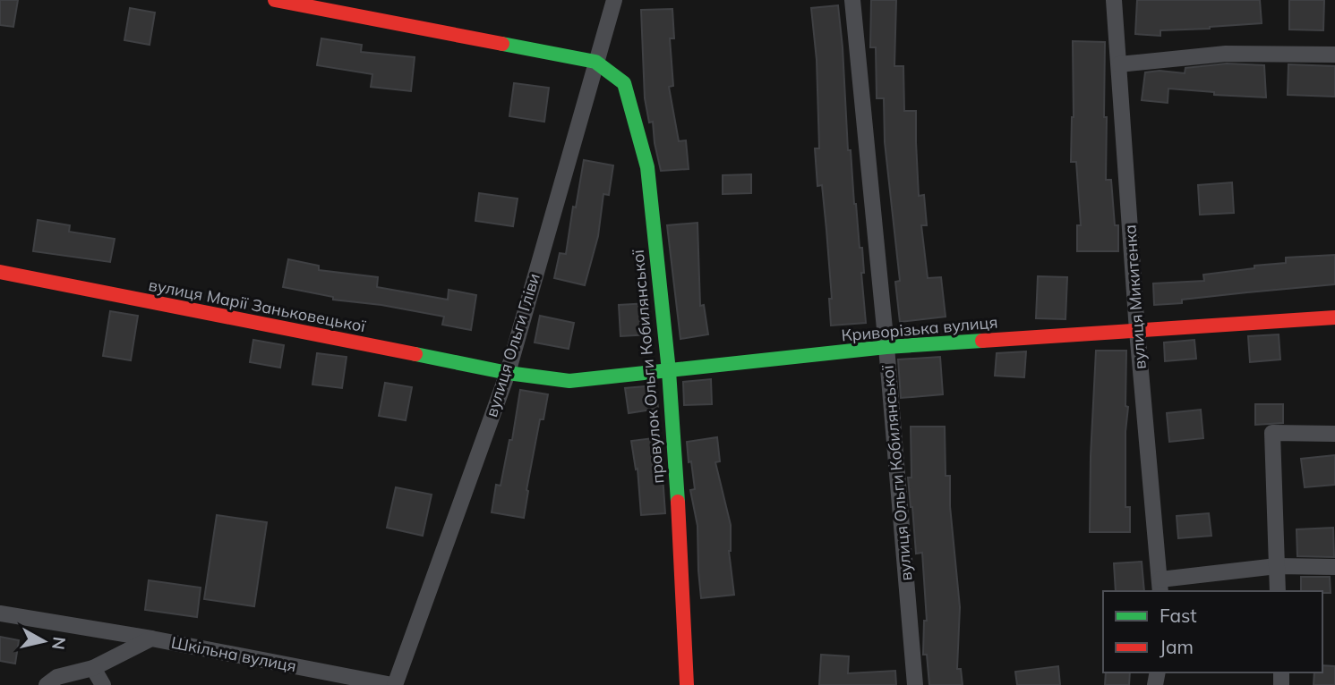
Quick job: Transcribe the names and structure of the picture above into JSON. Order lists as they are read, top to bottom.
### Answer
{
  "streets": {
    "street": [
      "вулиця Микитенка",
      "вулиця Марії Заньковецької",
      "Криворізька вулиця",
      "вулиця Ольги Гліви",
      "провулок Ольги Кобилянської",
      "вулиця Ольги Кобилянської",
      "Шкільна вулиця"
    ]
  },
  "crossings": [
    ["вулиця Микитенка", "Криворізька вулиця"],
    ["вулиця Марії Заньковецької", "Криворізька вулиця"],
    ["вулиця Марії Заньковецької", "вулиця Ольги Гліви"],
    ["Криворізька вулиця", "вулиця Ольги Гліви"],
    ["Криворізька вулиця", "провулок Ольги Кобилянської"],
    ["Криворізька вулиця", "вулиця Ольги Кобилянської"],
    ["вулиця Ольги Гліви", "провулок Ольги Кобилянської"],
    ["вулиця Ольги Гліви", "Шкільна вулиця"]
  ],
  "legend": ["Fast", "Jam"],
  "north": "right"
}
